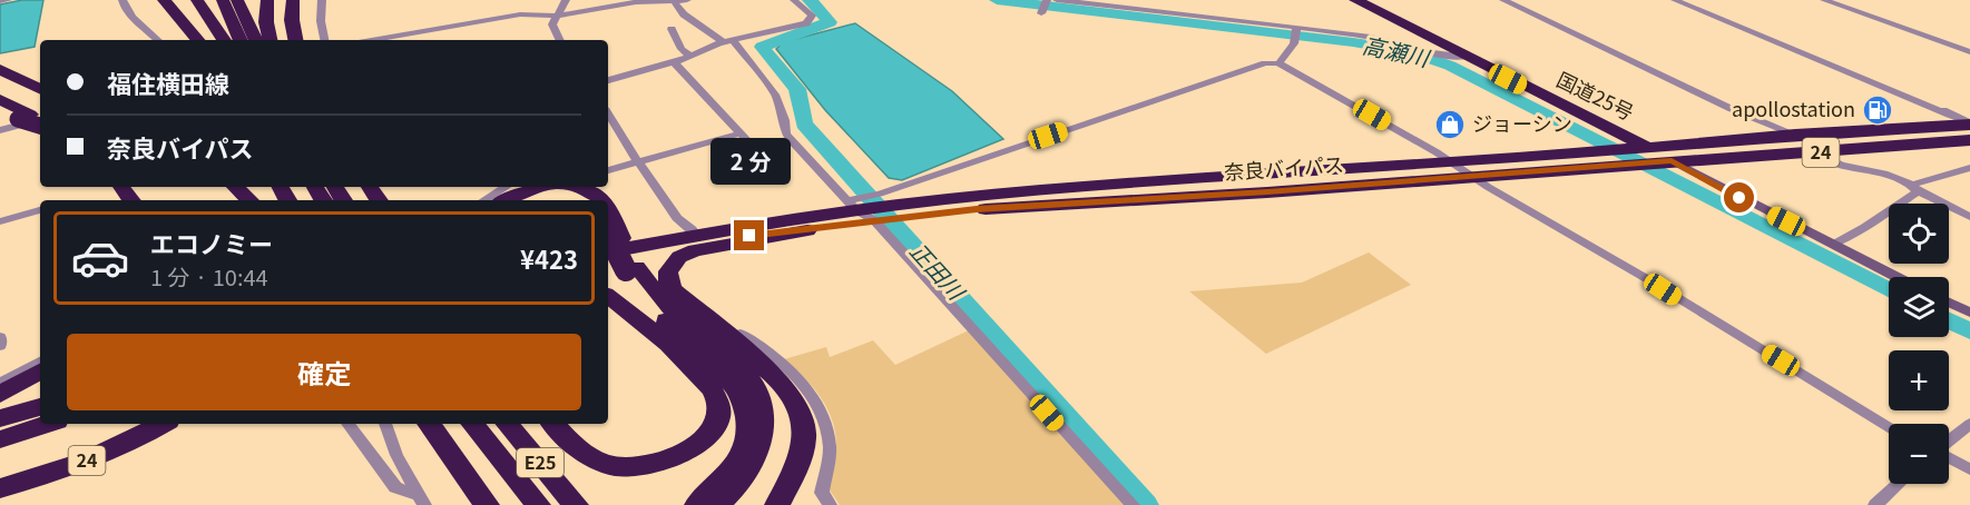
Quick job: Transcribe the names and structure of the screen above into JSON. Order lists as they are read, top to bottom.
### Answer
{
  "streets": {
    "highway": [
      "国道25号",
      "24",
      "奈良バイパス",
      "E25"
    ]
  },
  "crossings": [
    ["国道25号", "奈良バイパス"]
  ],
  "water": ["高瀬川", "正田川"],
  "places": {
    "fuel station": ["apollostation"],
    "shop": ["ジョーシン"]
  },
  "page": {
    "banner": ["福住横田線", "奈良バイパス"],
    "bubble": "2 分",
    "map_buttons": ["+", "−"],
    "list": [
      {
        "name": "エコノミー",
        "note": "1 分 · 10:44",
        "value": "¥423"
      }
    ],
    "buttons": "確定"
  }
}
